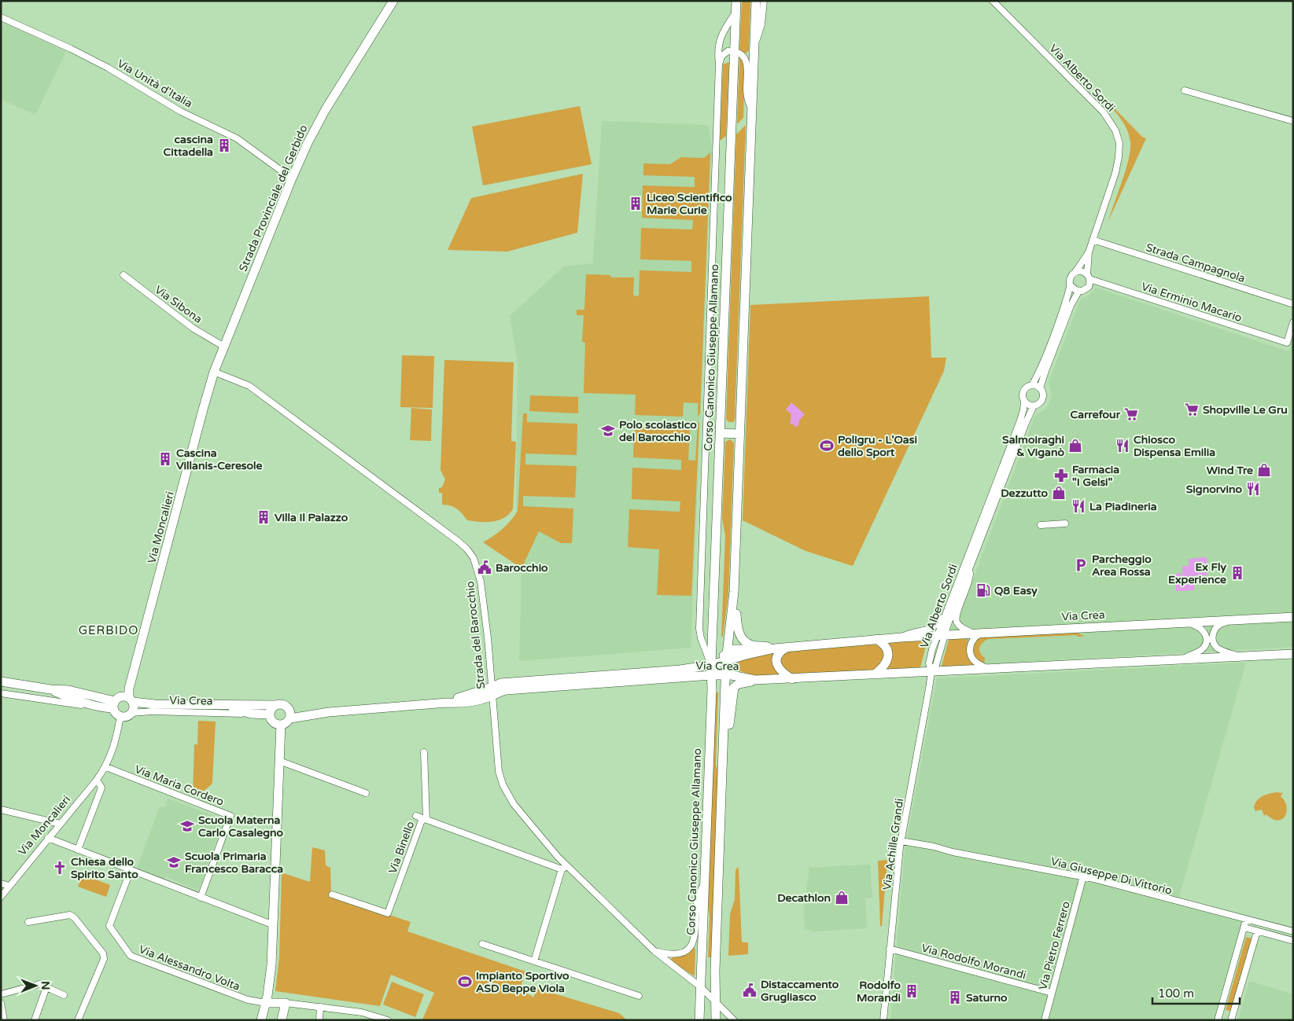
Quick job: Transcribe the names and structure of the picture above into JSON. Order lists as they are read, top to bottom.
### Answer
{
  "streets": {
    "street": [
      "Via Alberto Sordi",
      "Via Unità d'Italia",
      "Strada Provinciale del Gerbido",
      "Strada Campagnola",
      "Via Erminio Macario",
      "Via Sibona",
      "Corso Canonico Giuseppe Allamano",
      "Via Moncalieri",
      "Via Crea",
      "Strada del Barocchio",
      "Via Maria Cordero",
      "Via Achille Grandi",
      "Via Binello",
      "Via Giuseppe Di Vittorio",
      "Via Pietro Ferrero",
      "Via Rodolfo Morandi",
      "Via Alessandro Volta"
    ]
  },
  "crossings": [
    ["Via Alberto Sordi", "Strada Campagnola"],
    ["Via Alberto Sordi", "Via Erminio Macario"],
    ["Via Alberto Sordi", "Via Crea"],
    ["Via Alberto Sordi", "Via Achille Grandi"],
    ["Via Unità d'Italia", "Strada Provinciale del Gerbido"],
    ["Strada Provinciale del Gerbido", "Via Sibona"],
    ["Strada Provinciale del Gerbido", "Via Moncalieri"],
    ["Strada Provinciale del Gerbido", "Strada del Barocchio"],
    ["Corso Canonico Giuseppe Allamano", "Via Crea"],
    ["Corso Canonico Giuseppe Allamano", "Strada del Barocchio"],
    ["Via Moncalieri", "Via Crea"],
    ["Via Moncalieri", "Strada del Barocchio"],
    ["Via Moncalieri", "Via Maria Cordero"],
    ["Via Crea", "Strada del Barocchio"],
    ["Via Crea", "Via Achille Grandi"],
    ["Strada del Barocchio", "Via Binello"],
    ["Via Achille Grandi", "Via Giuseppe Di Vittorio"],
    ["Via Achille Grandi", "Via Rodolfo Morandi"],
    ["Via Giuseppe Di Vittorio", "Via Pietro Ferrero"],
    ["Via Pietro Ferrero", "Via Rodolfo Morandi"]
  ],
  "districts": ["GERBIDO"],
  "places": {
    "building": [
      "cascina Cittadella",
      "Liceo Scientifico Marie Curie",
      "Cascina Villanis-Ceresole",
      "Villa Il Palazzo",
      "Ex Fly Experience",
      "Rodolfo Morandi",
      "Saturno"
    ],
    "supermarket": ["Shopville Le Gru", "Carrefour"],
    "school or university": ["Polo scolastico del Barocchio", "Scuola Materna Carlo Casalegno", "Scuola Primaria Francesco Baracca"],
    "sports": ["Poligru - L'Oasi dello Sport", "Impianto Sportivo ASD Beppe Viola"],
    "shop": [
      "Salmoiraghi & Viganò",
      "Wind Tre",
      "Dezzutto",
      "Decathlon"
    ],
    "restaurant": ["Chiosco Dispensa Emilia", "Signorvino", "La Piadineria"],
    "pharmacy": ["Farmacia \"I Gelsi\""],
    "parking": ["Parcheggio Area Rossa"],
    "public building": ["Barocchio", "Distaccamento Grugliasco"],
    "fuel station": ["Q8 Easy"],
    "church": ["Chiesa dello Spirito Santo"]
  },
  "scale_bar": "100 m",
  "north": "right"
}
